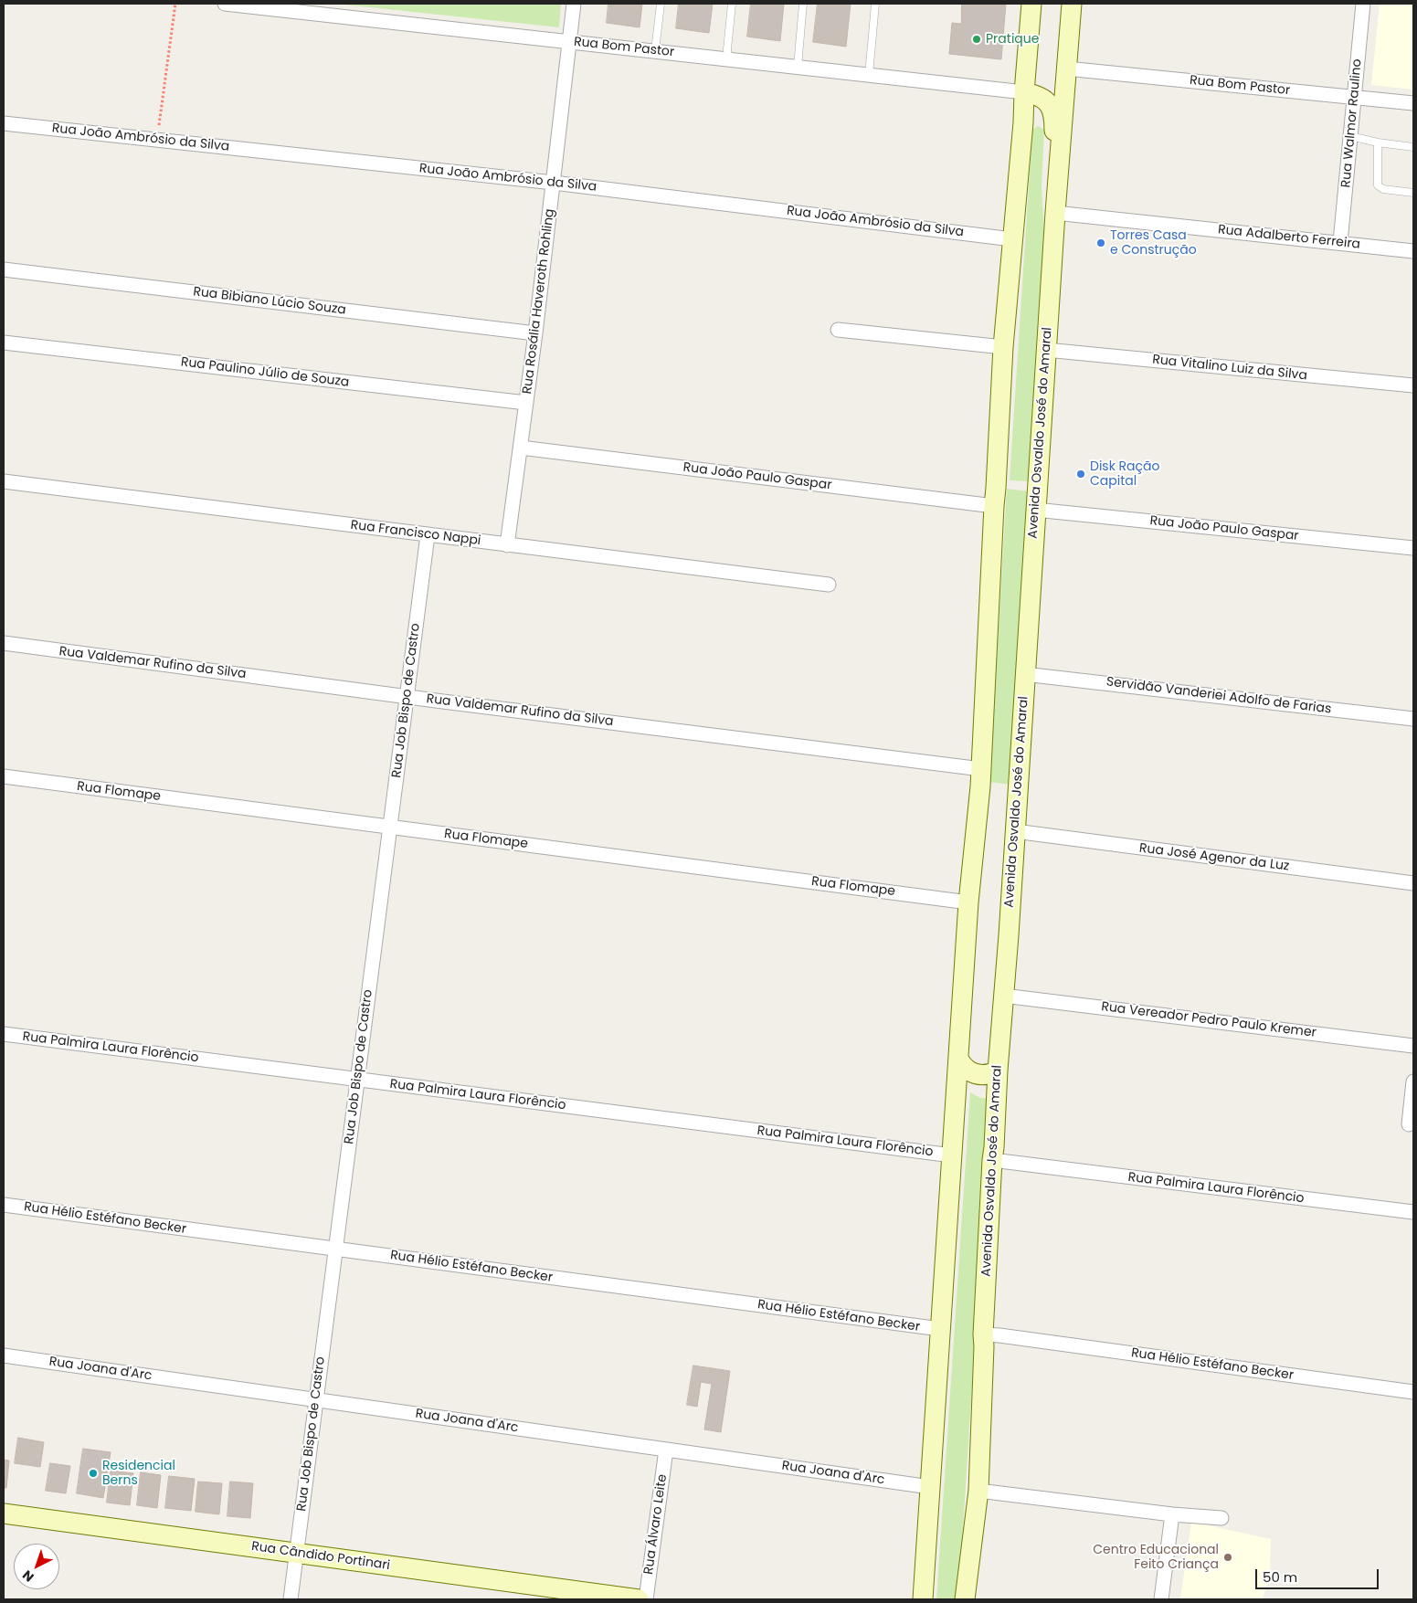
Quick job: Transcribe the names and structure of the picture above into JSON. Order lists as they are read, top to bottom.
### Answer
{
  "streets": {
    "main road": ["Avenida Osvaldo José do Amaral", "Rua Cândido Portinari"],
    "street": [
      "Rua Bom Pastor",
      "Rua Walmor Raulino",
      "Rua João Ambrósio da Silva",
      "Rua Adalberto Ferreira",
      "Rua Bibiano Lúcio Souza",
      "Rua Rosália Haveroth Rohling",
      "Rua Vitalino Luiz da Silva",
      "Rua Paulino Júlio de Souza",
      "Rua João Paulo Gaspar",
      "Rua Francisco Nappi",
      "Rua Valdemar Rufino da Silva",
      "Servidão Vanderiei Adolfo de Farias",
      "Rua Job Bispo de Castro",
      "Rua Flomape",
      "Rua José Agenor da Luz",
      "Rua Vereador Pedro Paulo Kremer",
      "Rua Palmira Laura Florêncio",
      "Rua Hélio Estéfano Becker",
      "Rua Joana d'Arc",
      "Rua Álvaro Leite"
    ]
  },
  "crossings": [
    ["Rua Bom Pastor", "Rua Walmor Raulino"],
    ["Rua Bom Pastor", "Rua Rosália Haveroth Rohling"],
    ["Rua Bom Pastor", "Avenida Osvaldo José do Amaral"],
    ["Rua Walmor Raulino", "Rua Adalberto Ferreira"],
    ["Rua João Ambrósio da Silva", "Rua Rosália Haveroth Rohling"],
    ["Rua Adalberto Ferreira", "Avenida Osvaldo José do Amaral"],
    ["Rua Bibiano Lúcio Souza", "Rua Rosália Haveroth Rohling"],
    ["Rua Rosália Haveroth Rohling", "Rua Paulino Júlio de Souza"],
    ["Rua Rosália Haveroth Rohling", "Rua João Paulo Gaspar"],
    ["Rua Rosália Haveroth Rohling", "Rua Francisco Nappi"],
    ["Rua Vitalino Luiz da Silva", "Avenida Osvaldo José do Amaral"],
    ["Avenida Osvaldo José do Amaral", "Rua João Paulo Gaspar"],
    ["Avenida Osvaldo José do Amaral", "Servidão Vanderiei Adolfo de Farias"],
    ["Avenida Osvaldo José do Amaral", "Rua José Agenor da Luz"],
    ["Avenida Osvaldo José do Amaral", "Rua Vereador Pedro Paulo Kremer"],
    ["Avenida Osvaldo José do Amaral", "Rua Palmira Laura Florêncio"],
    ["Avenida Osvaldo José do Amaral", "Rua Hélio Estéfano Becker"],
    ["Rua Francisco Nappi", "Rua Job Bispo de Castro"],
    ["Rua Valdemar Rufino da Silva", "Rua Job Bispo de Castro"],
    ["Rua Job Bispo de Castro", "Rua Flomape"],
    ["Rua Job Bispo de Castro", "Rua Palmira Laura Florêncio"],
    ["Rua Job Bispo de Castro", "Rua Hélio Estéfano Becker"],
    ["Rua Job Bispo de Castro", "Rua Joana d'Arc"],
    ["Rua Job Bispo de Castro", "Rua Cândido Portinari"],
    ["Rua Joana d'Arc", "Rua Álvaro Leite"]
  ],
  "places": [
    "Pratique",
    "Torres Casa e Construção",
    "Disk Ração Capital",
    "Residencial Berns",
    "Centro Educacional Feito Criança"
  ],
  "scale_bar": "50 m",
  "north": "bottom left"
}
